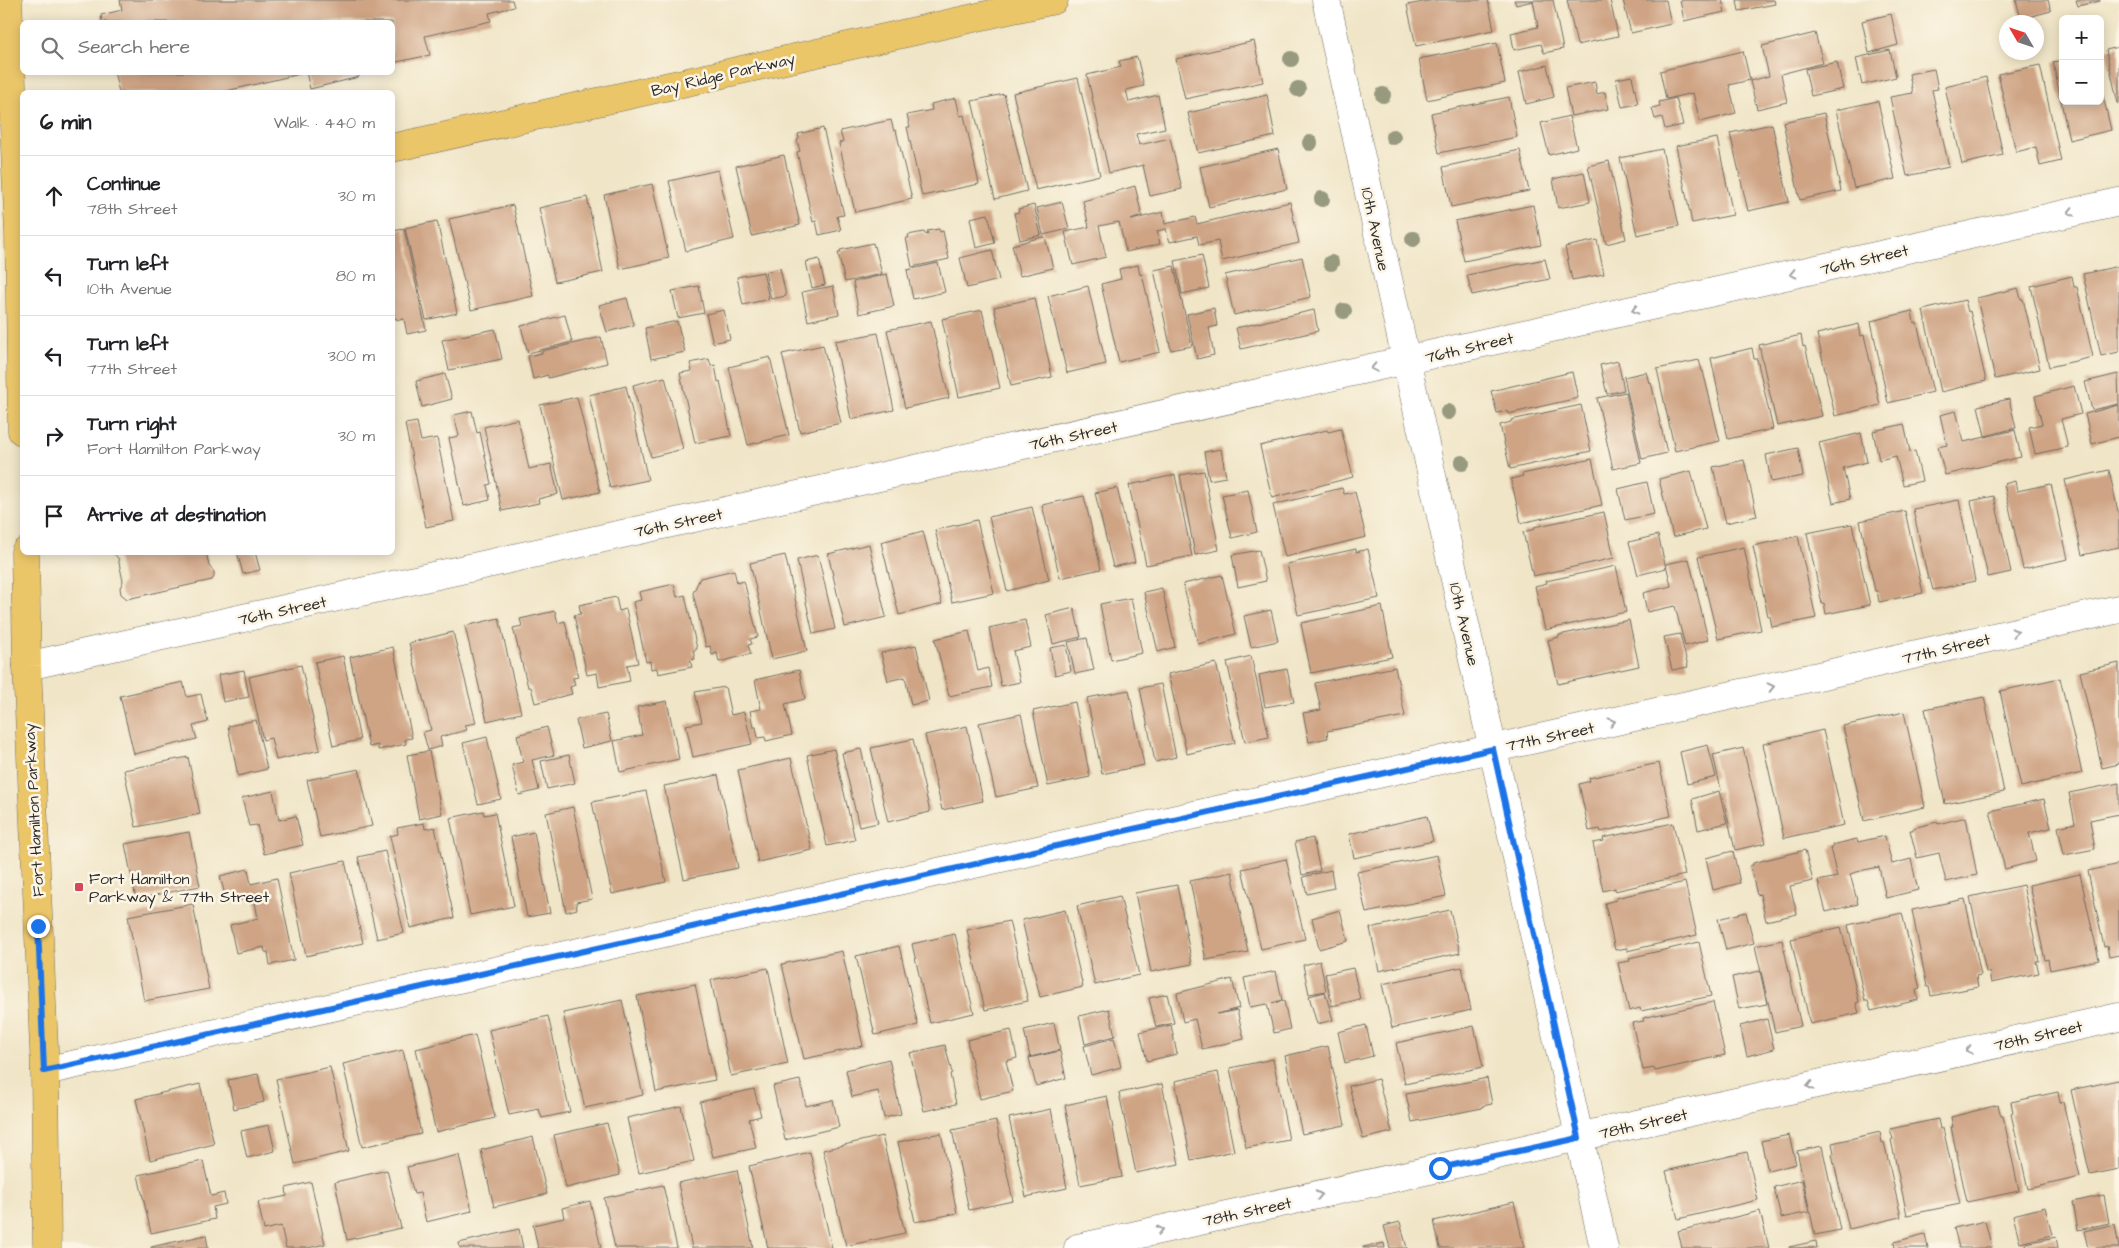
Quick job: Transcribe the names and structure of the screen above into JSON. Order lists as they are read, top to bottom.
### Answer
{
  "streets": {
    "main road": ["Bay Ridge Parkway", "Fort Hamilton Parkway"],
    "street": [
      "10th Avenue",
      "76th Street",
      "77th Street",
      "78th Street"
    ]
  },
  "crossings": [
    ["10th Avenue", "76th Street"],
    ["10th Avenue", "77th Street"],
    ["10th Avenue", "78th Street"],
    ["76th Street", "Fort Hamilton Parkway"],
    ["77th Street", "Fort Hamilton Parkway"]
  ],
  "one_way": ["76th Street"],
  "places": {
    "transit": ["Fort Hamilton Parkway & 77th Street"]
  },
  "north": "top left",
  "page": {
    "map_buttons": ["+", "−"],
    "search": "Search here",
    "heading": ["6 min", "Walk · 440 m"],
    "list": [
      ["Continue", "78th Street", "30 m"],
      ["Turn left", "10th Avenue", "80 m"],
      ["Turn left", "77th Street", "300 m"],
      ["Turn right", "Fort Hamilton Parkway", "30 m"],
      "Arrive at destination"
    ]
  }
}
